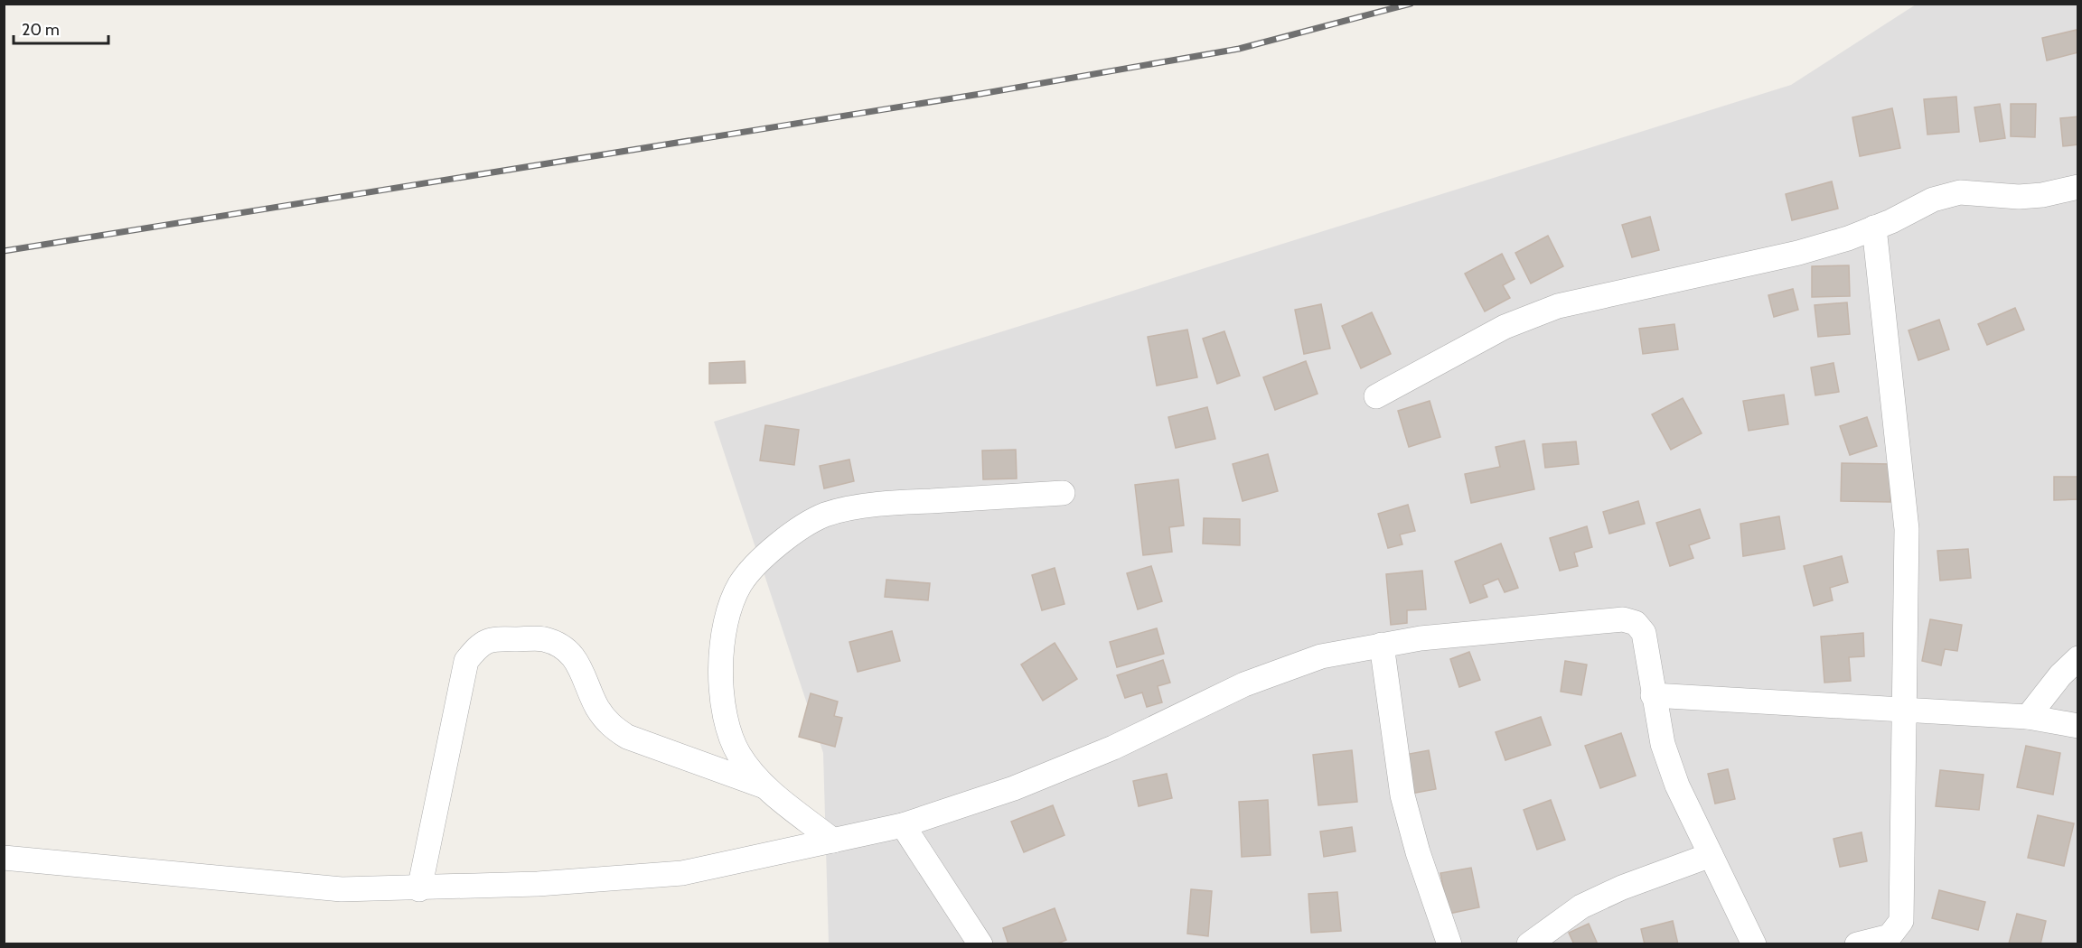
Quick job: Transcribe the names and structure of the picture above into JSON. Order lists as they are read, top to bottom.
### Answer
{
  "scale_bar": "20 m"
}
